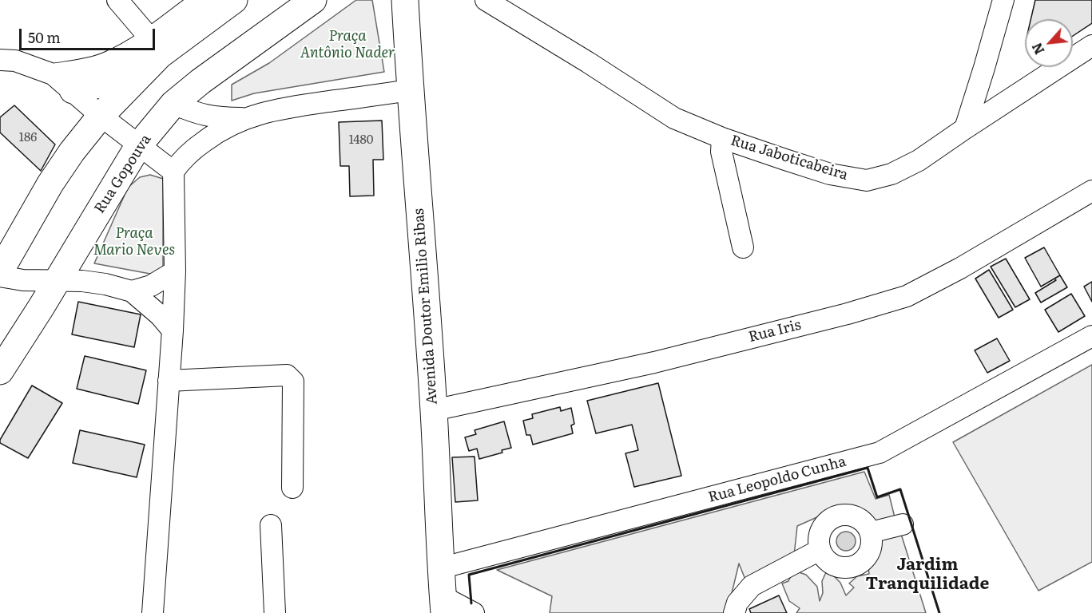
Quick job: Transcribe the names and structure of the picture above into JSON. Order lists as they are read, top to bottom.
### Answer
{
  "streets": {
    "main road": ["Rua Gopouva", "Avenida Doutor Emilio Ribas"],
    "street": ["Rua Jaboticabeira", "Rua Iris", "Rua Leopoldo Cunha"]
  },
  "crossings": [
    ["Avenida Doutor Emilio Ribas", "Rua Iris"],
    ["Avenida Doutor Emilio Ribas", "Rua Leopoldo Cunha"]
  ],
  "districts": ["Jardim Tranquilidade"],
  "parks": ["Praça Antônio Nader", "Praça Mario Neves"],
  "house_numbers": ["186", "1480"],
  "scale_bar": "50 m",
  "north": "bottom left"
}
